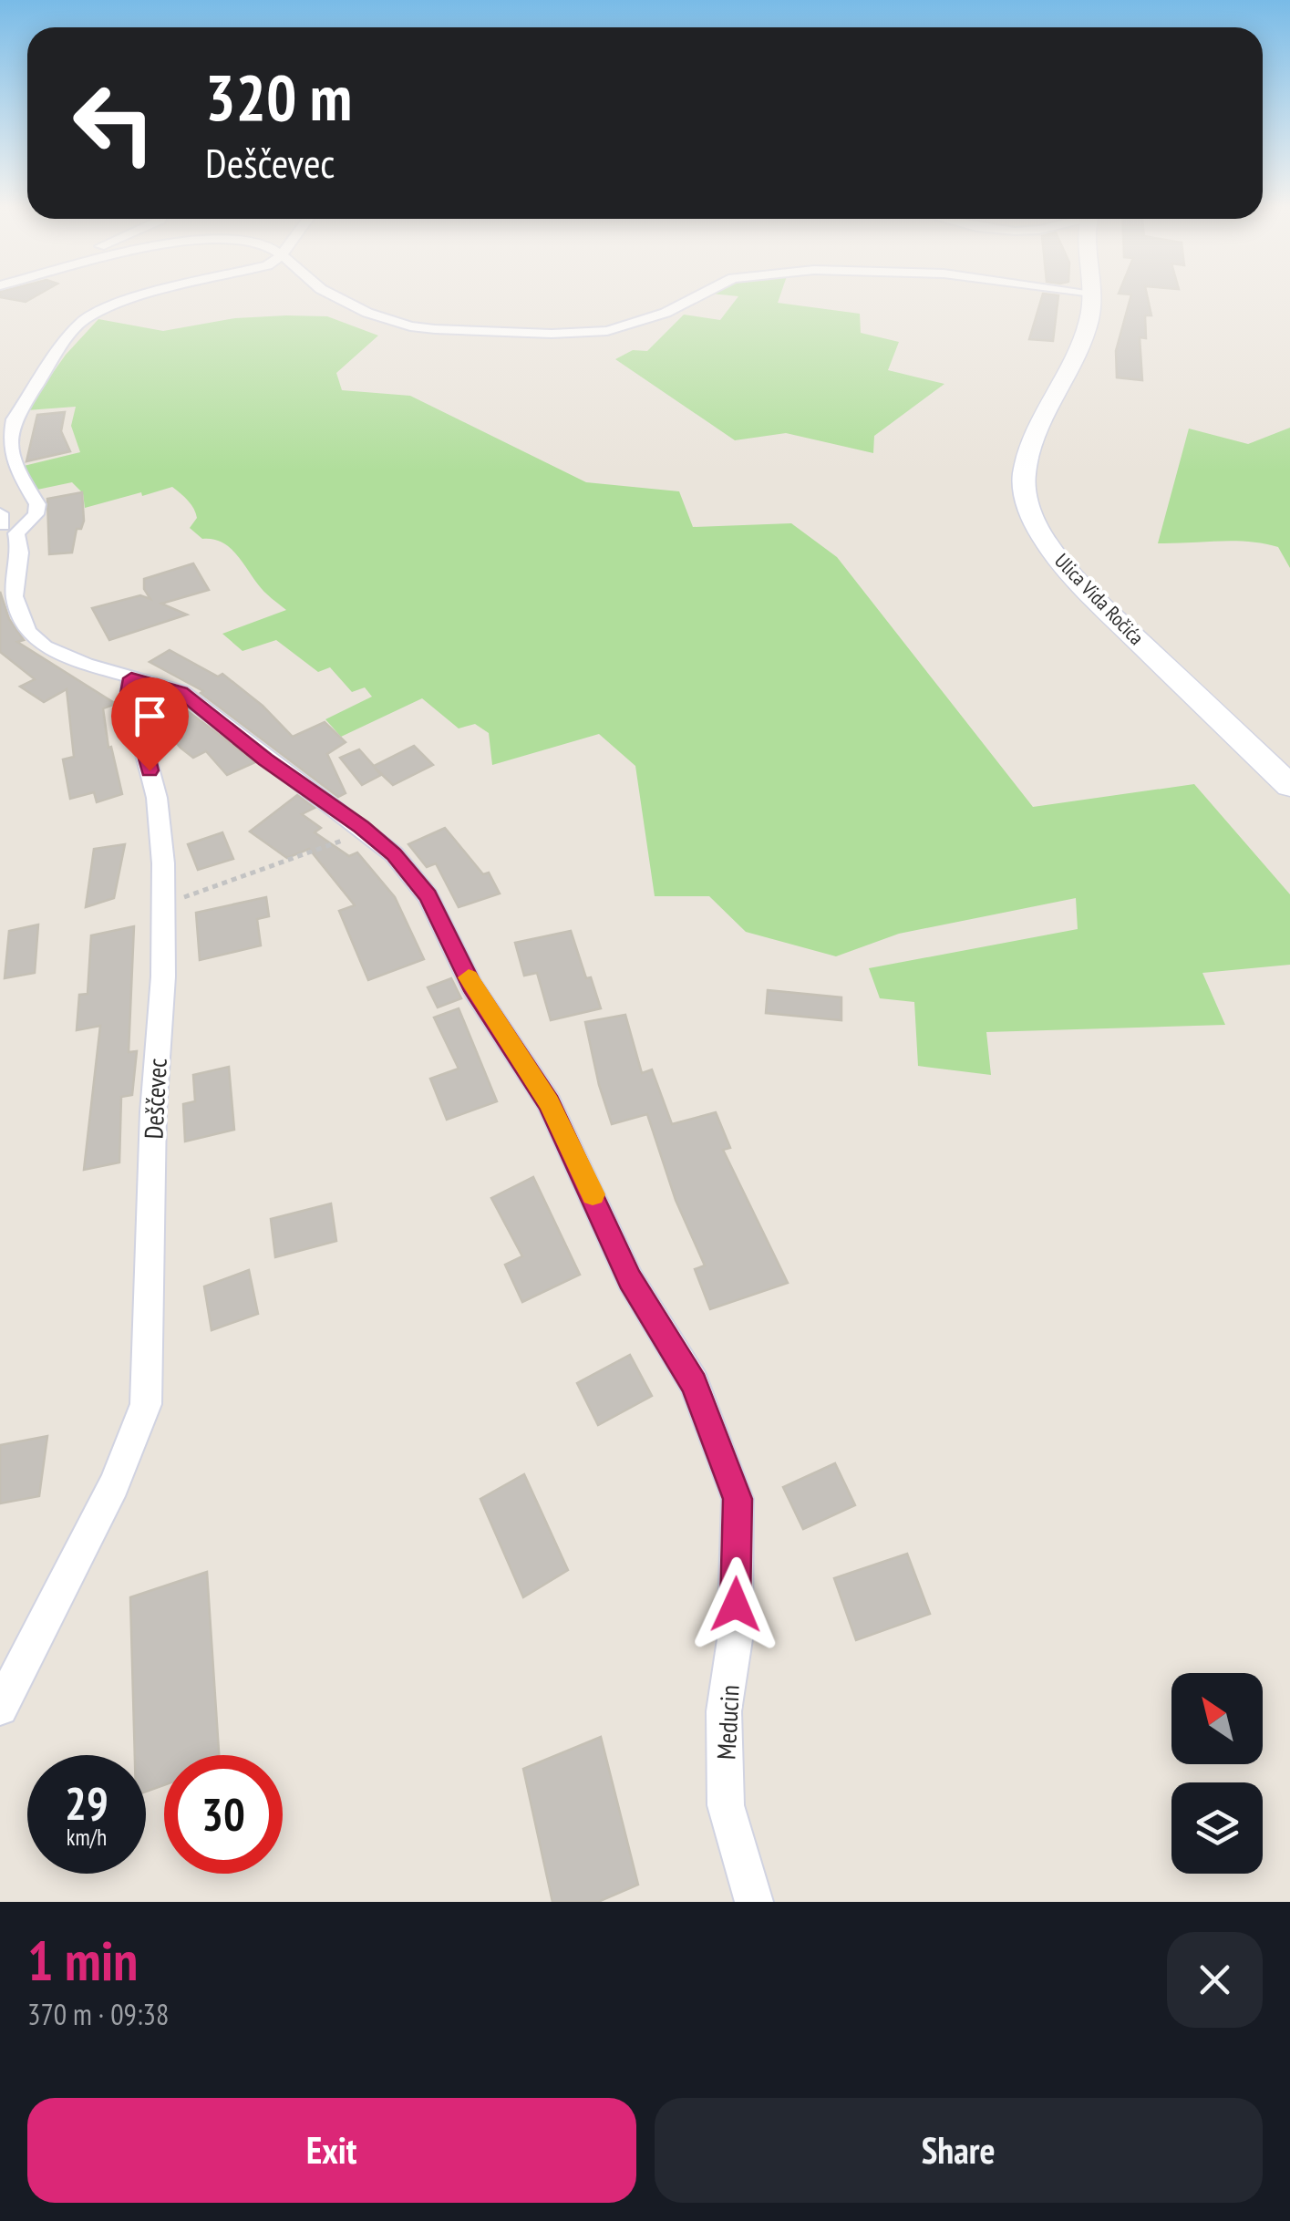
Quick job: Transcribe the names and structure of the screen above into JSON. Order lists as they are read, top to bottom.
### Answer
{
  "streets": {
    "main road": ["Ulica Vida Ročića"],
    "street": ["Deščevec", "Meducin"]
  },
  "crossings": [
    ["Deščevec", "Meducin"]
  ],
  "north": "top left",
  "page": {
    "turn": ["320 m", "Deščevec"],
    "speed": "29 km/h",
    "limit": "30",
    "heading": ["1 min", "370 m · 09:38"],
    "buttons": ["Exit", "Share"]
  }
}
